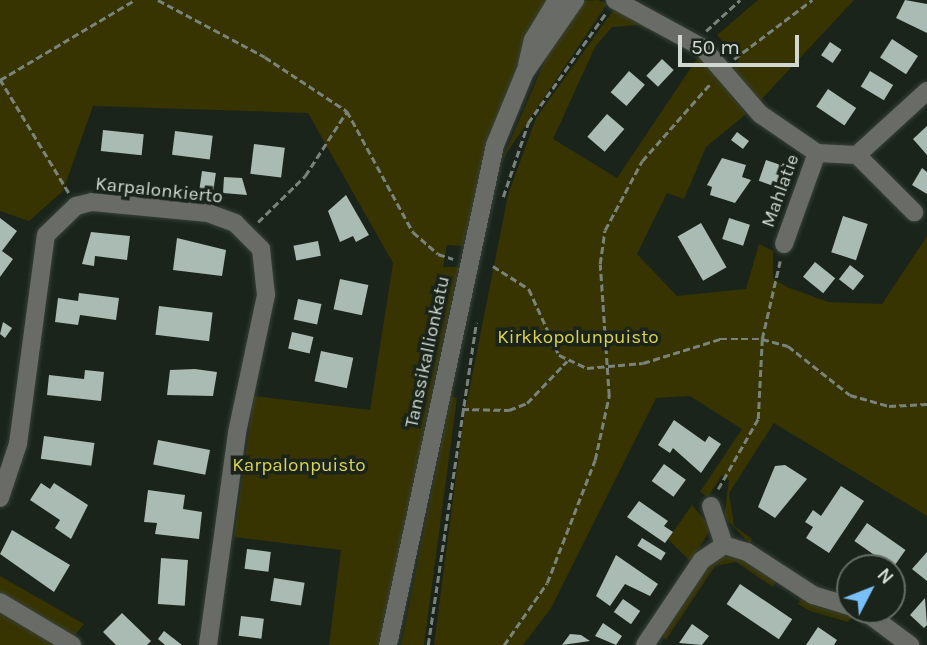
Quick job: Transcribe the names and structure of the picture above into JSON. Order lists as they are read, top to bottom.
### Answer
{
  "streets": {
    "street": ["Karpalonkierto", "Mahlatie", "Tanssikallionkatu"]
  },
  "parks": ["Kirkkopolunpuisto", "Karpalonpuisto"],
  "scale_bar": "50 m",
  "north": "top right"
}
